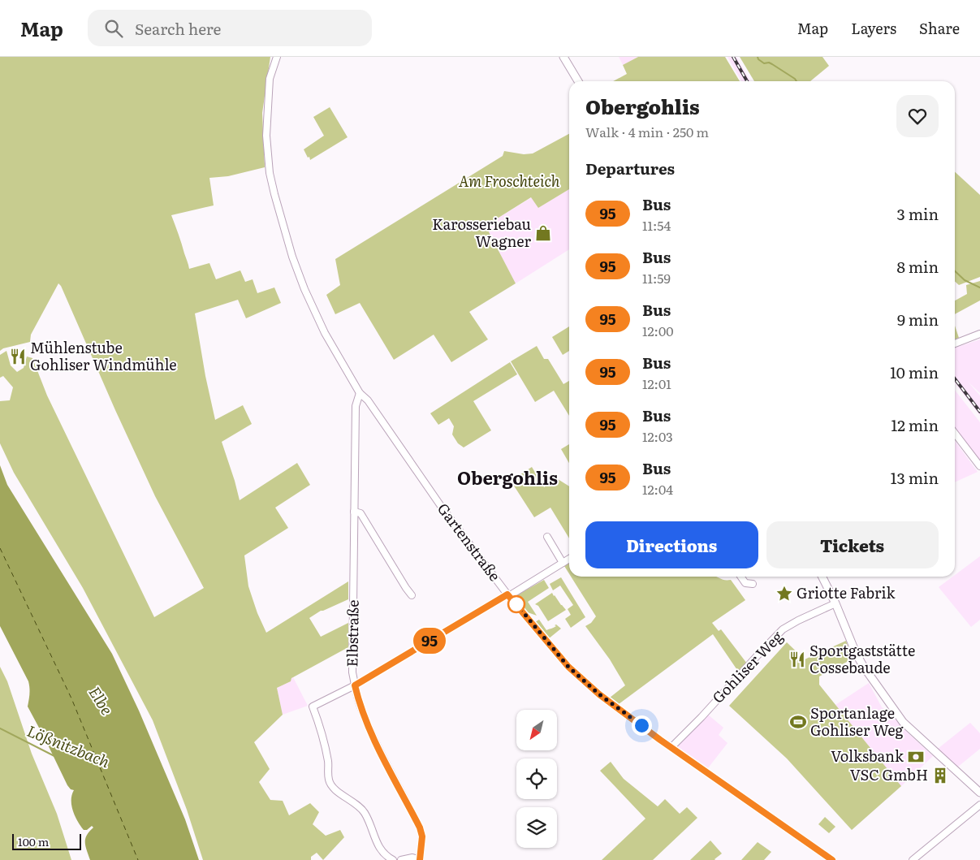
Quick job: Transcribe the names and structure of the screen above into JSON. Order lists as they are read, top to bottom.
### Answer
{
  "streets": {
    "street": ["Gartenstraße", "Elbstraße", "Gohliser Weg"]
  },
  "crossings": [
    ["Gartenstraße", "Elbstraße"],
    ["Gartenstraße", "Gohliser Weg"]
  ],
  "districts": ["Obergohlis"],
  "water": ["Elbe", "Lößnitzbach"],
  "parks": ["Am Froschteich"],
  "places": {
    "shop": ["Karosseriebau Wagner"],
    "restaurant": ["Mühlenstube Gohliser Windmühle", "Sportgaststätte Cossebaude"],
    "place": ["Griotte Fabrik"],
    "sports": ["Sportanlage Gohliser Weg"],
    "bank": ["Volksbank"],
    "building": ["VSC GmbH"]
  },
  "lines": ["bus line 95"],
  "scale_bar": "100 m",
  "north": "bottom left",
  "page": {
    "header": "Map",
    "search": "Search here",
    "nav": ["Map", "Layers", "Share"],
    "on_map": "95",
    "heading": [
      ["Obergohlis", "Walk · 4 min · 250 m"],
      "Departures"
    ],
    "list": [
      {
        "mark": "95",
        "name": "Bus",
        "note": "11:54",
        "value": "3 min"
      },
      {
        "mark": "95",
        "name": "Bus",
        "note": "11:59",
        "value": "8 min"
      },
      {
        "mark": "95",
        "name": "Bus",
        "note": "12:00",
        "value": "9 min"
      },
      {
        "mark": "95",
        "name": "Bus",
        "note": "12:01",
        "value": "10 min"
      },
      {
        "mark": "95",
        "name": "Bus",
        "note": "12:03",
        "value": "12 min"
      },
      {
        "mark": "95",
        "name": "Bus",
        "note": "12:04",
        "value": "13 min"
      }
    ],
    "buttons": ["Directions", "Tickets"],
    "scale": "100 m"
  }
}
